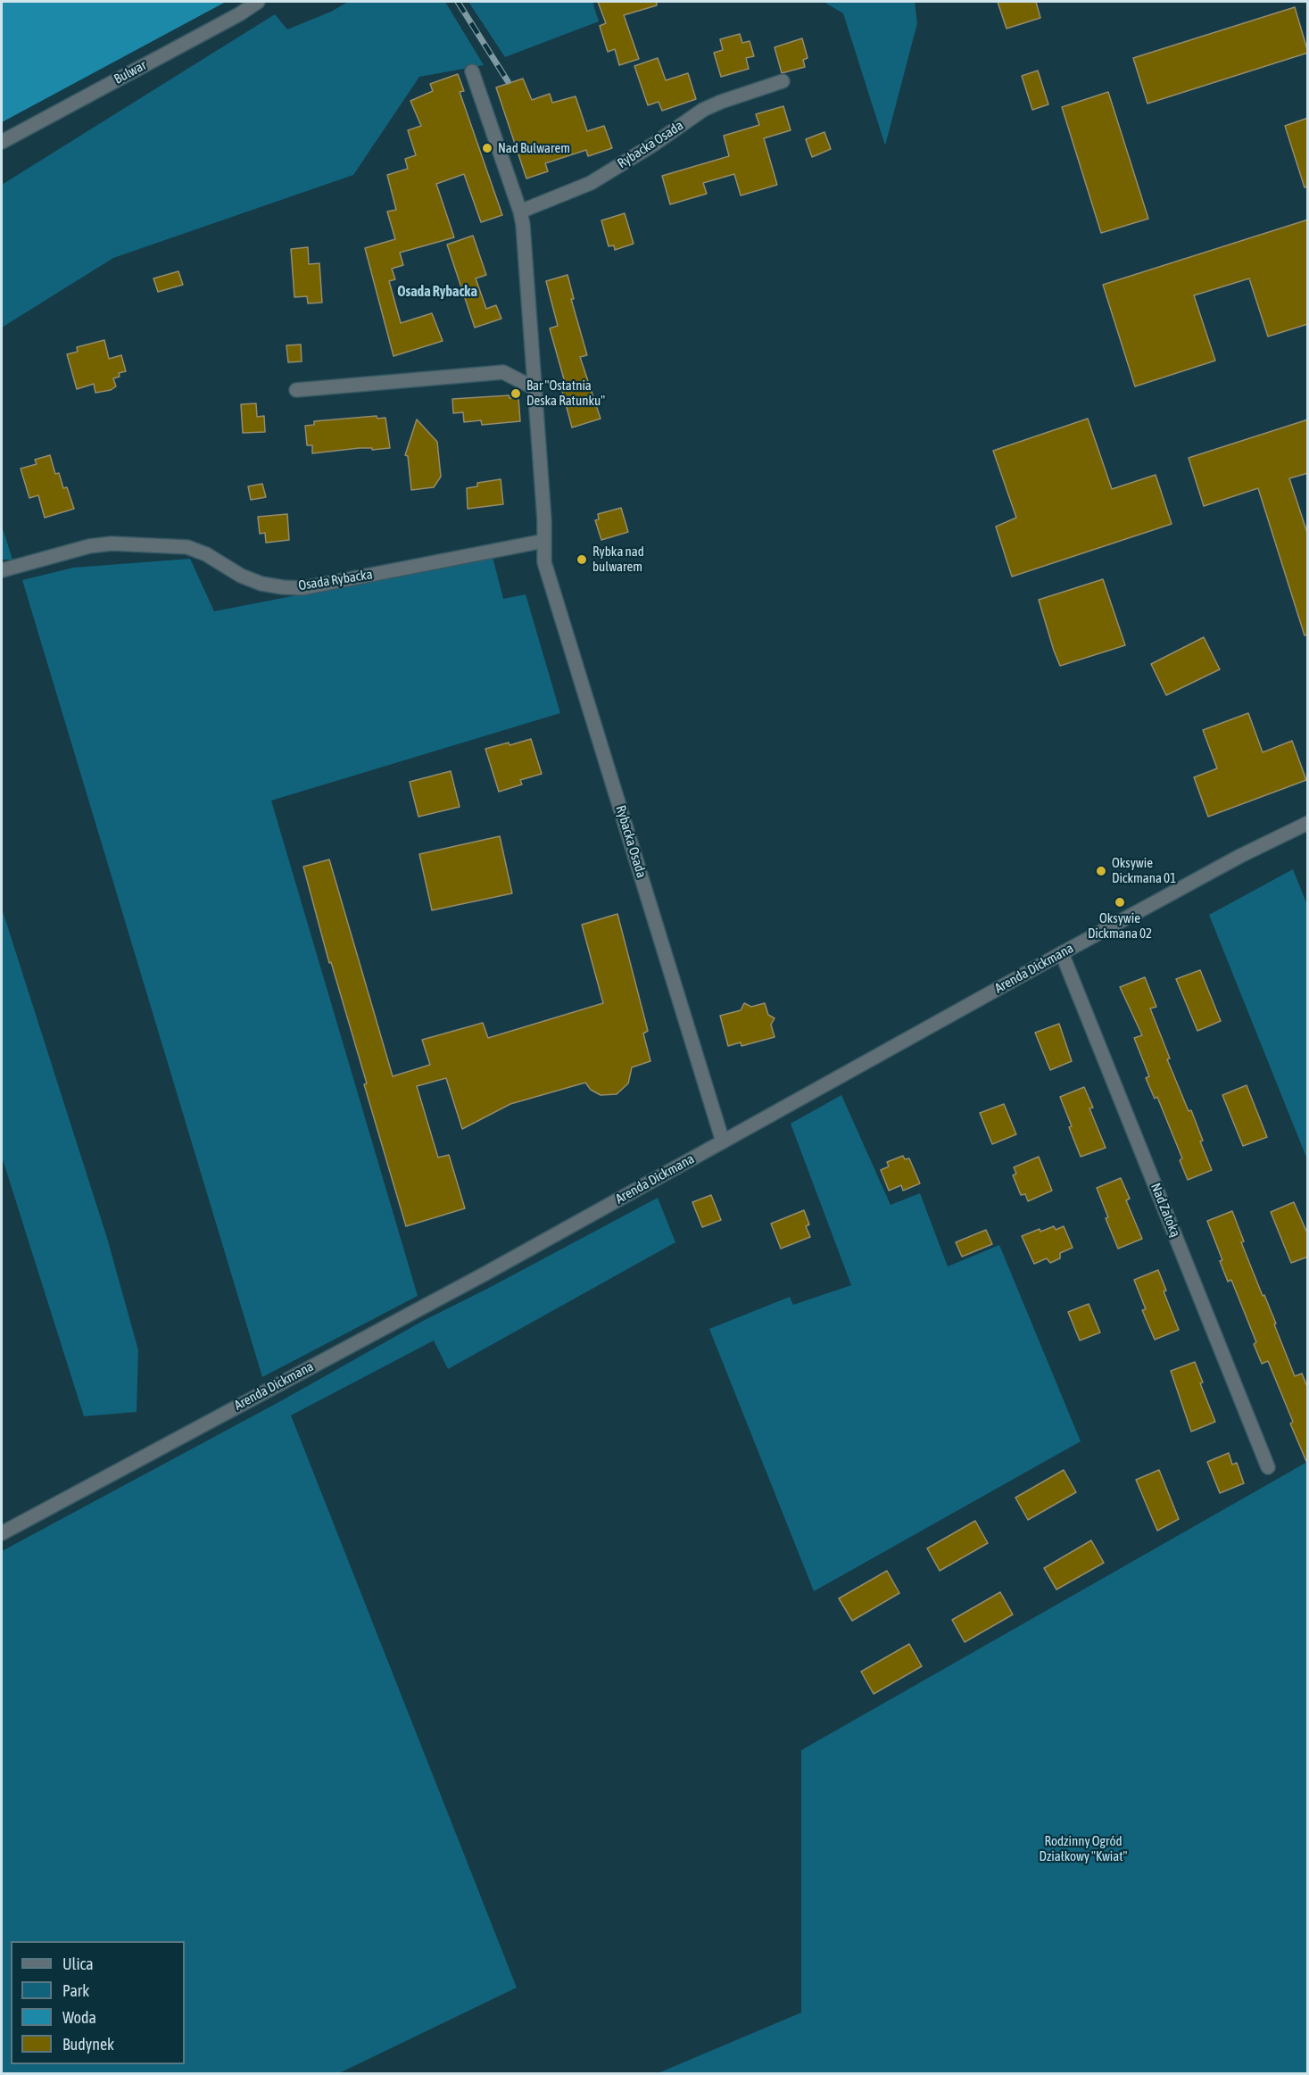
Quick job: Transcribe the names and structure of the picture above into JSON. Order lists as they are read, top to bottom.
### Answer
{
  "streets": {
    "street": [
      "Bulwar",
      "Rybacka Osada",
      "Osada Rybacka",
      "Arenda Dickmana",
      "Nad Zatoką"
    ]
  },
  "crossings": [
    ["Rybacka Osada", "Osada Rybacka"],
    ["Rybacka Osada", "Arenda Dickmana"],
    ["Arenda Dickmana", "Nad Zatoką"]
  ],
  "districts": ["Osada Rybacka"],
  "parks": ["Rodzinny Ogród Działkowy \"Kwiat\""],
  "places": [
    "Nad Bulwarem",
    "Bar \"Ostatnia Deska Ratunku\"",
    "Rybka nad bulwarem",
    "Oksywie Dickmana 01",
    "Oksywie Dickmana 02"
  ],
  "legend": [
    "Ulica",
    "Park",
    "Woda",
    "Budynek"
  ]
}
